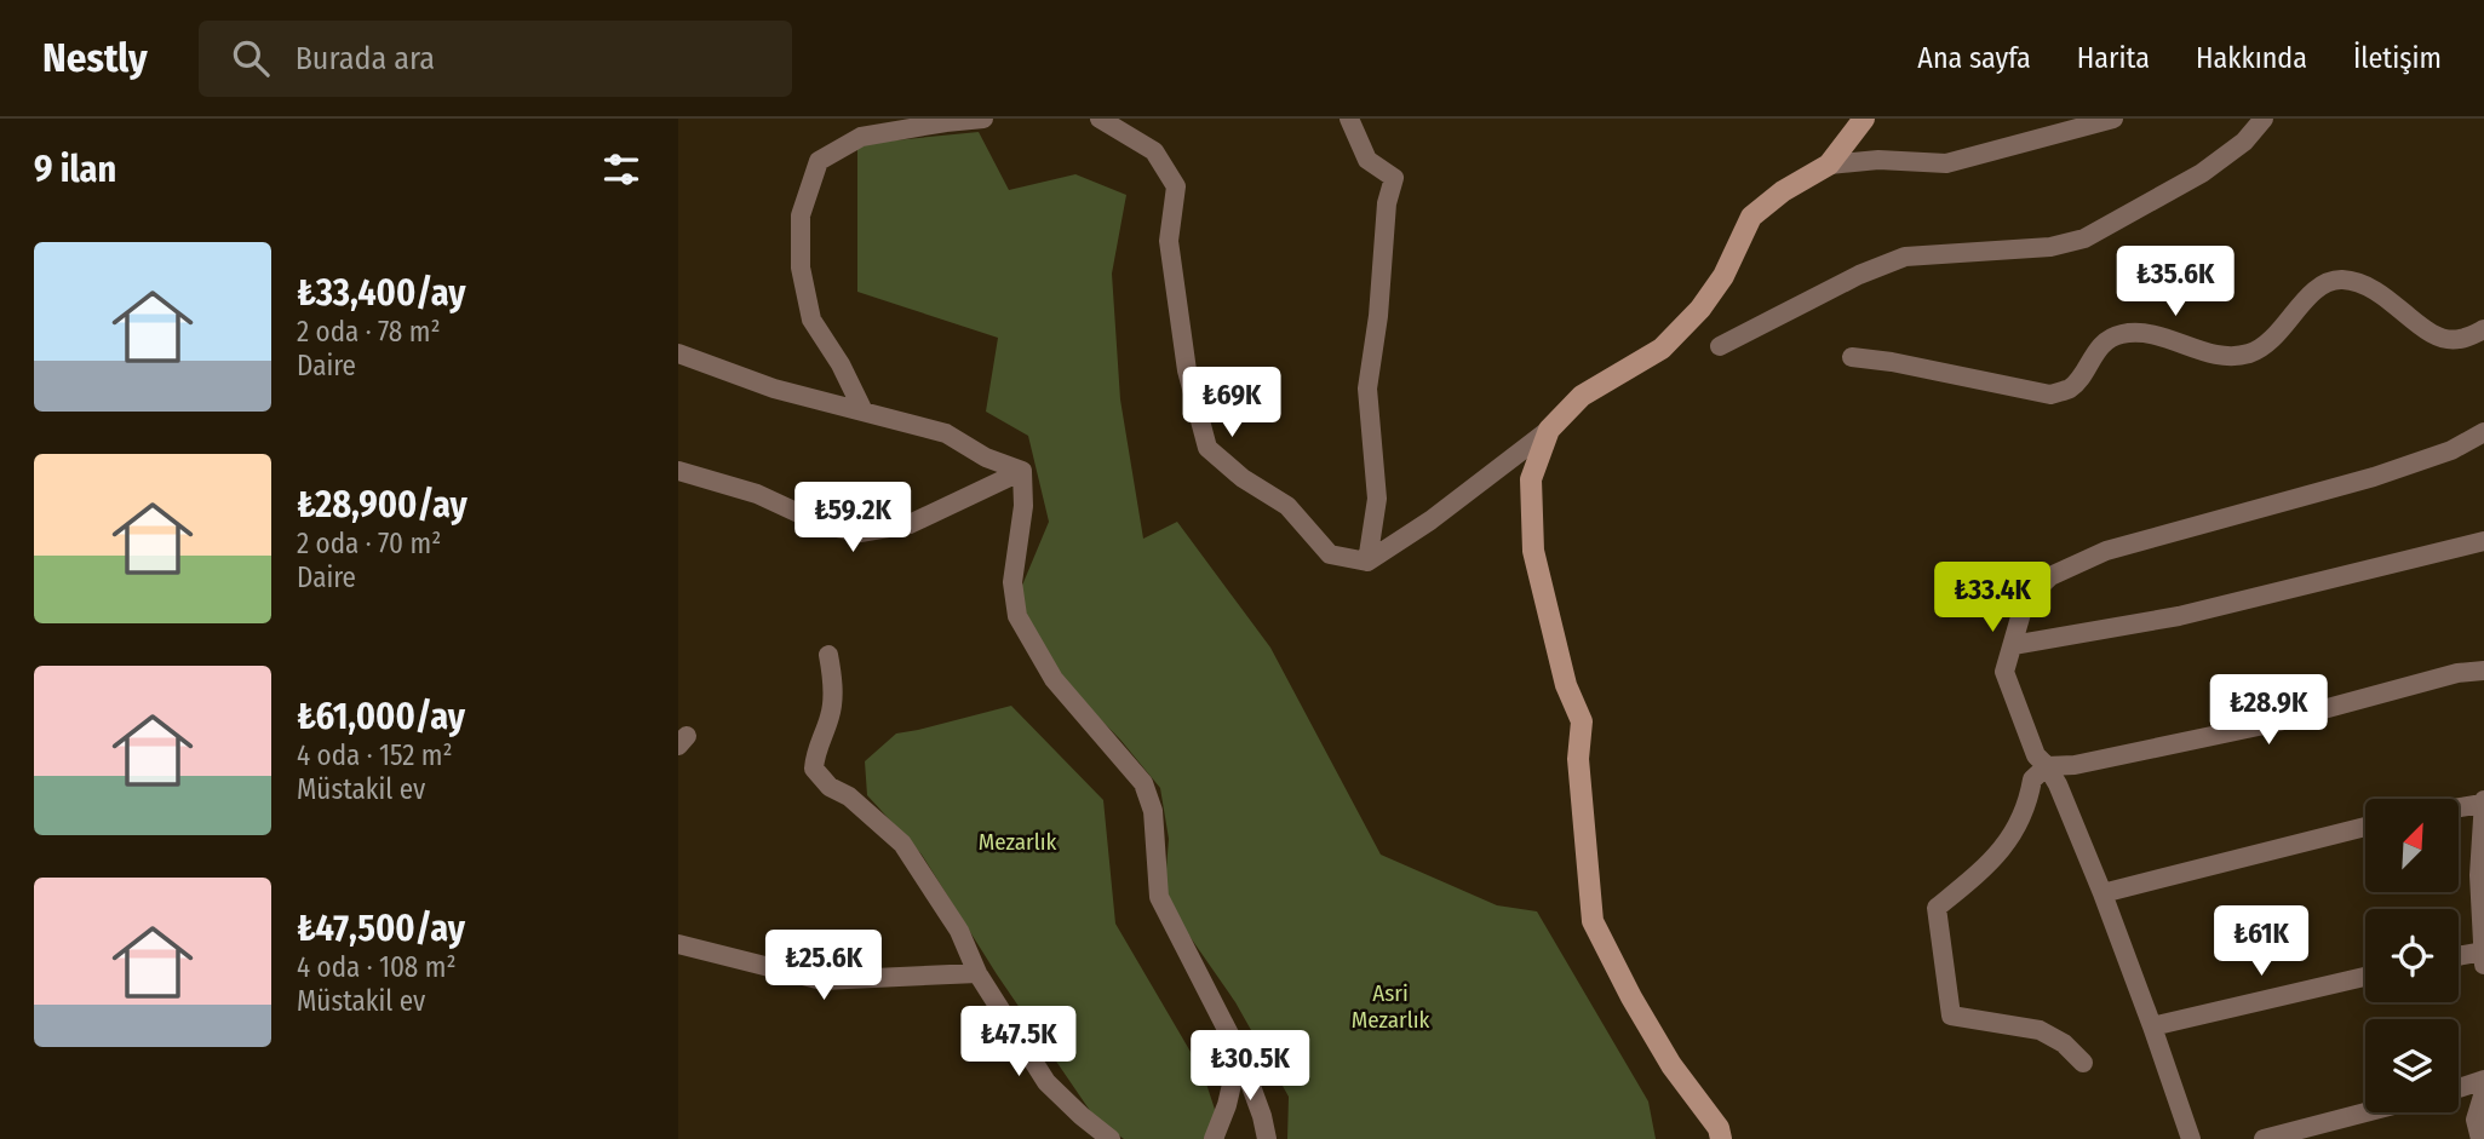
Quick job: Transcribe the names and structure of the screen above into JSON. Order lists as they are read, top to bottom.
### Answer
{
  "parks": ["Mezarlık", "Asri Mezarlık"],
  "north": "top right",
  "page": {
    "header": "Nestly",
    "search": "Burada ara",
    "nav": [
      "Ana sayfa",
      "Harita",
      "Hakkında",
      "İletişim"
    ],
    "heading": "9 ilan",
    "list": [
      {
        "name": "₺33,400/ay",
        "note": "2 oda · 78 m² · Daire"
      },
      {
        "name": "₺28,900/ay",
        "note": "2 oda · 70 m² · Daire"
      },
      {
        "name": "₺61,000/ay",
        "note": "4 oda · 152 m² · Müstakil ev"
      },
      {
        "name": "₺47,500/ay",
        "note": "4 oda · 108 m² · Müstakil ev"
      }
    ],
    "price": [
      "₺35.6K",
      "₺69K",
      "₺59.2K",
      "₺33.4K",
      "₺28.9K",
      "₺61K",
      "₺25.6K",
      "₺47.5K",
      "₺30.5K"
    ]
  }
}
